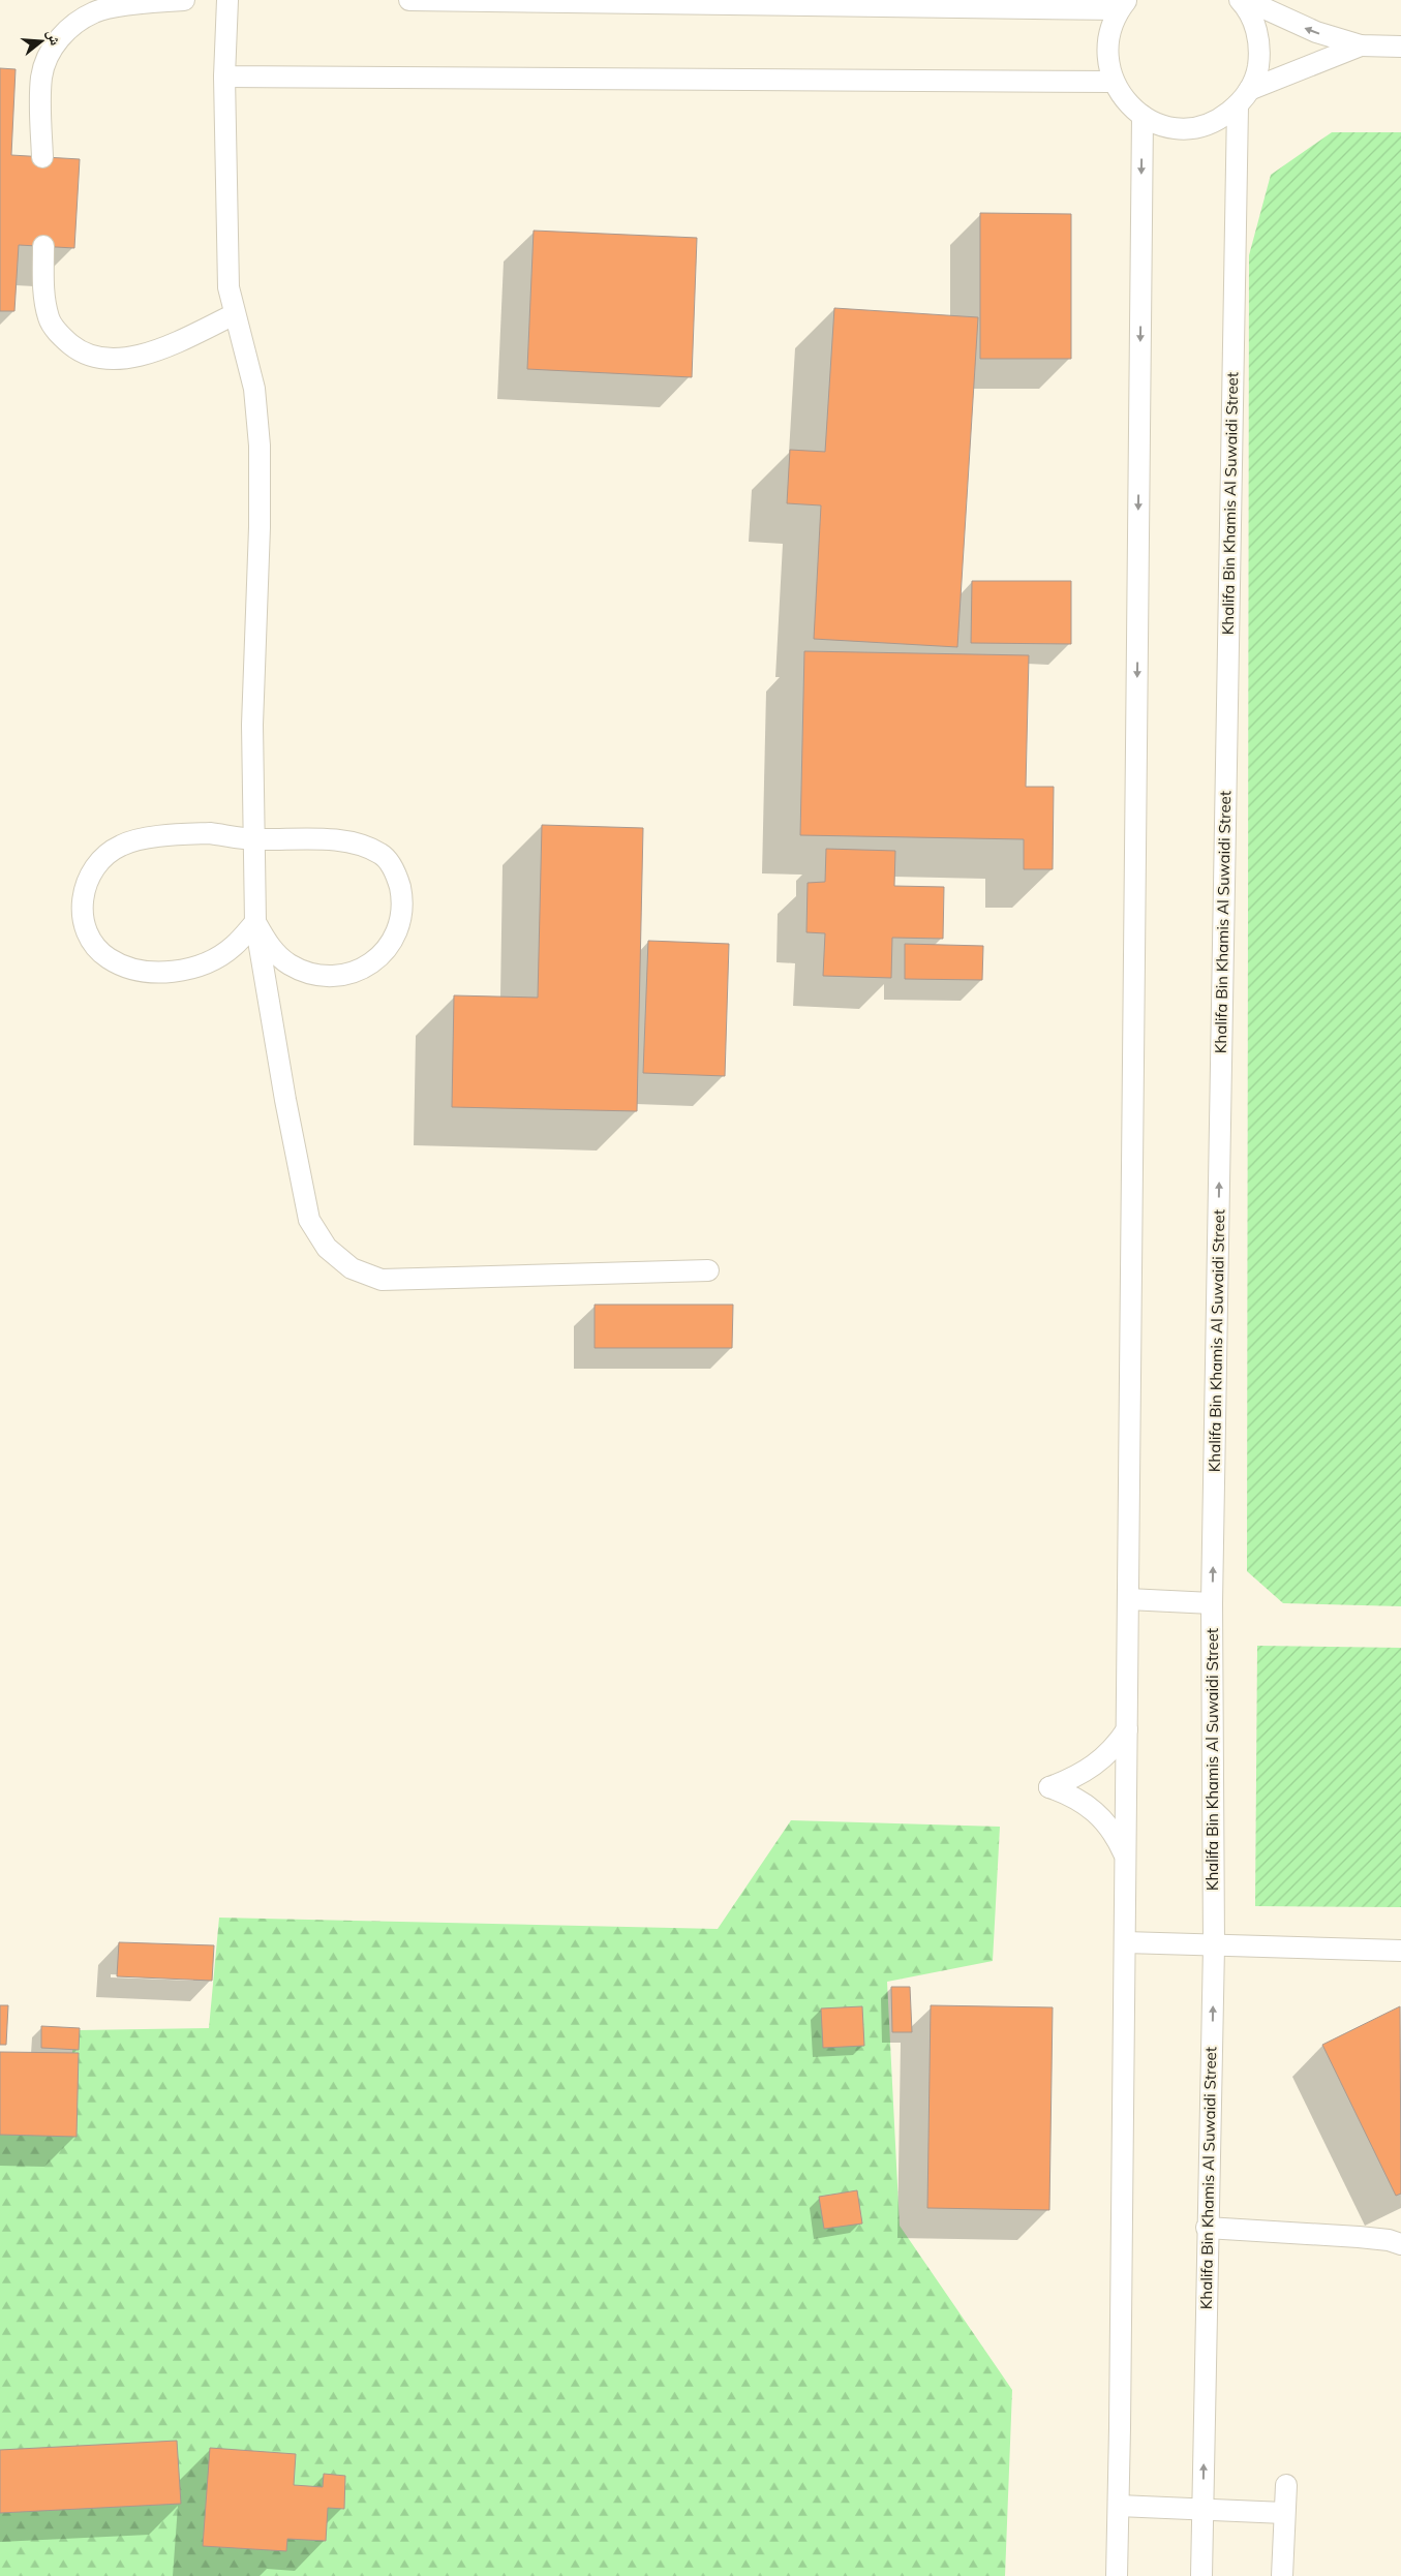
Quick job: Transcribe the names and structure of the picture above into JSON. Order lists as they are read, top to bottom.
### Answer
{
  "streets": {
    "lane": ["Khalifa Bin Khamis Al Suwaidi Street"]
  },
  "north": "right"
}
